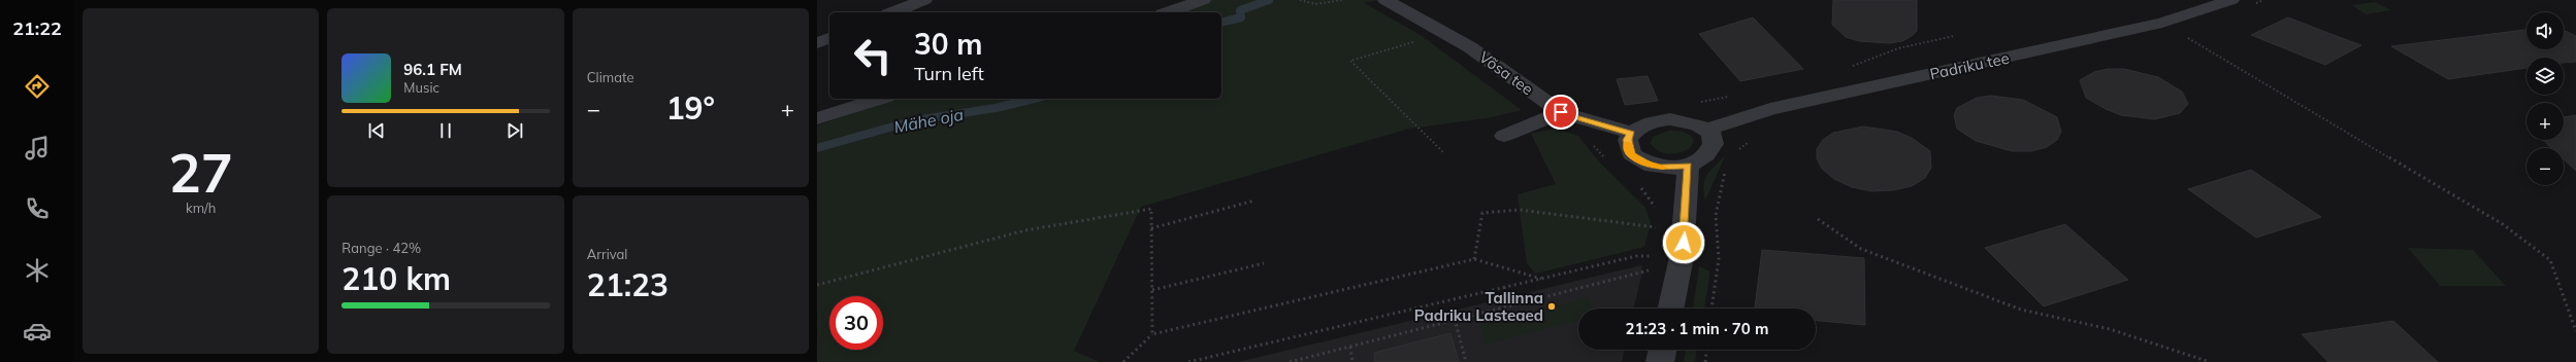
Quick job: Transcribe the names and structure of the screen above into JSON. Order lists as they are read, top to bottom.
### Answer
{
  "streets": {
    "street": ["Padriku tee", "Võsa tee"]
  },
  "crossings": [
    ["Padriku tee", "Võsa tee"]
  ],
  "water": ["Mähe oja"],
  "places": ["Tallinna Padriku Lasteaed"],
  "page": {
    "tabs": "21:22",
    "tile": [
      ["27", "km/h"],
      "Climate",
      ["Range · 42%", "210 km"],
      ["Arrival", "21:23"]
    ],
    "map_buttons": ["+", "−"],
    "turn": ["30 m", "Turn left"],
    "song": ["96.1 FM", "Music"],
    "heat": ["−", "19°", "+"],
    "limit": "30",
    "trip": "21:23 · 1 min · 70 m"
  }
}
